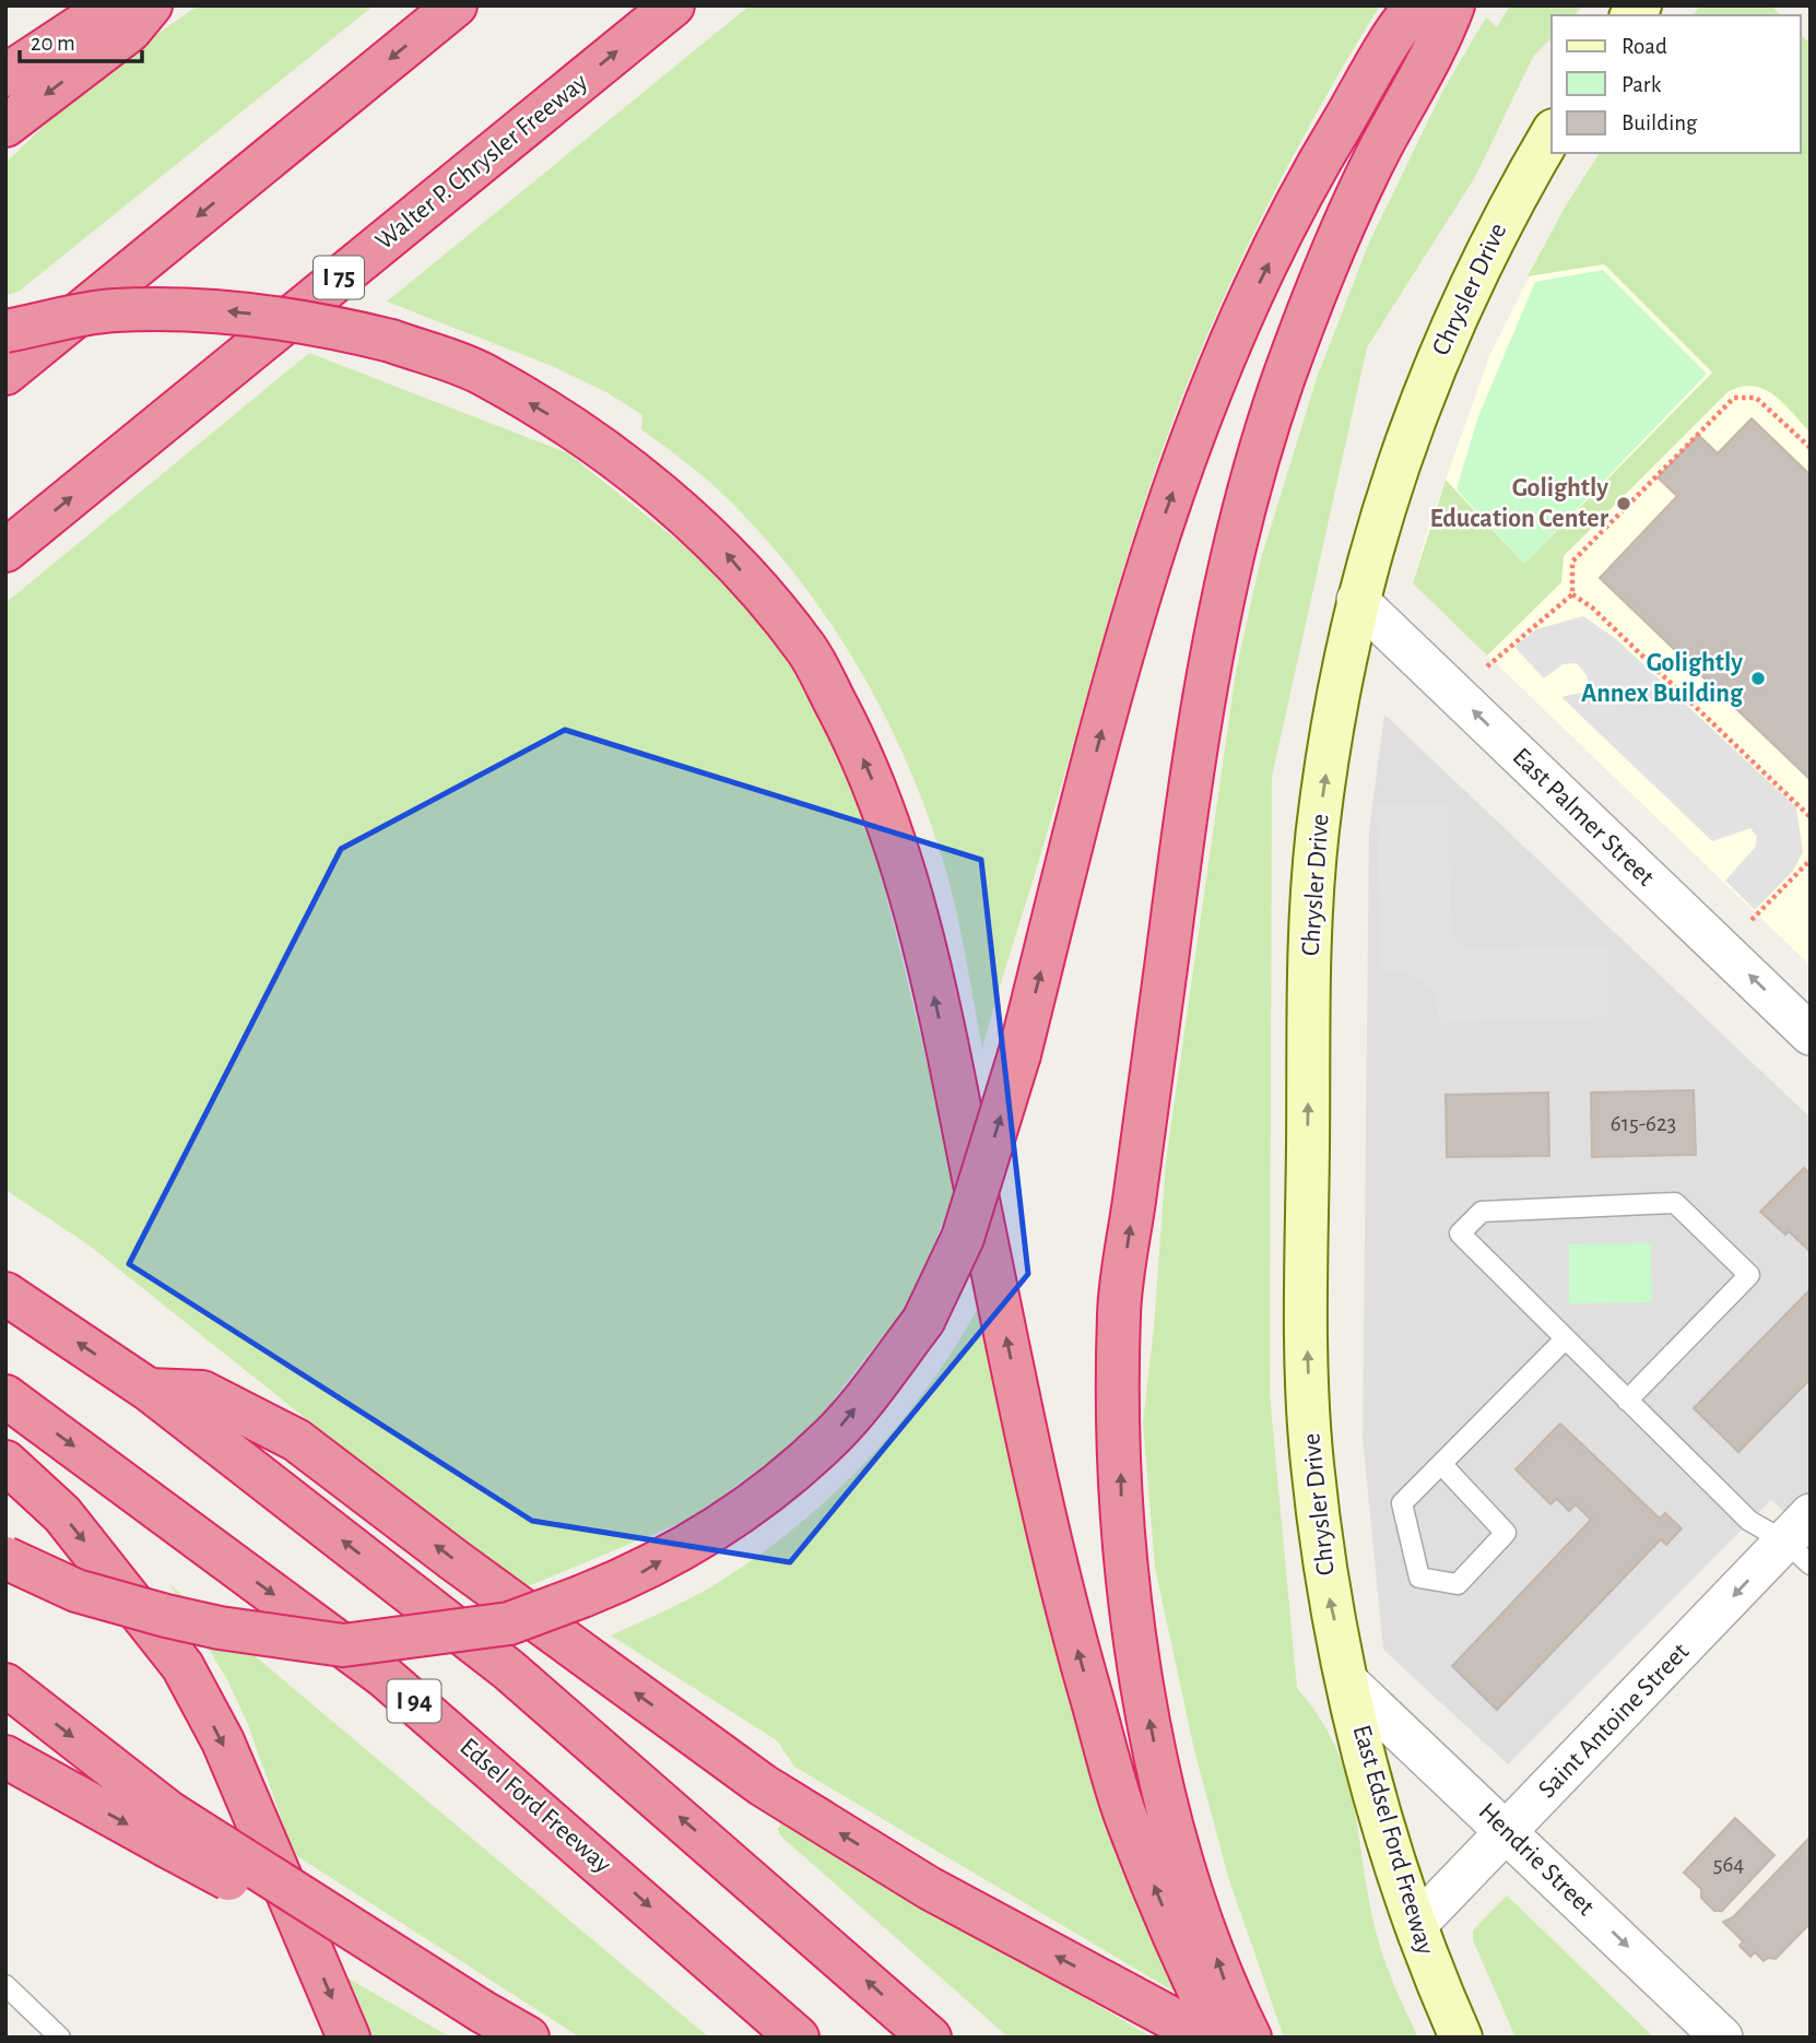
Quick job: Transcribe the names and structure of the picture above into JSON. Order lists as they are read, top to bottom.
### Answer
{
  "streets": {
    "highway": [
      "Walter P. Chrysler Freeway",
      "I 75",
      "I 94",
      "Edsel Ford Freeway"
    ],
    "street": [
      "Chrysler Drive",
      "East Palmer Street",
      "Saint Antoine Street",
      "East Edsel Ford Freeway",
      "Hendrie Street"
    ]
  },
  "crossings": [
    ["Chrysler Drive", "East Palmer Street"],
    ["Chrysler Drive", "East Edsel Ford Freeway"],
    ["Chrysler Drive", "Hendrie Street"],
    ["Saint Antoine Street", "East Edsel Ford Freeway"],
    ["Saint Antoine Street", "Hendrie Street"],
    ["East Edsel Ford Freeway", "Hendrie Street"]
  ],
  "one_way": [
    "Chrysler Drive",
    "East Palmer Street",
    "Saint Antoine Street",
    "Hendrie Street"
  ],
  "places": ["Golightly Education Center", "Golightly Annex Building"],
  "house_numbers": ["615-623", "564"],
  "legend": ["Road", "Park", "Building"],
  "scale_bar": "20 m"
}
